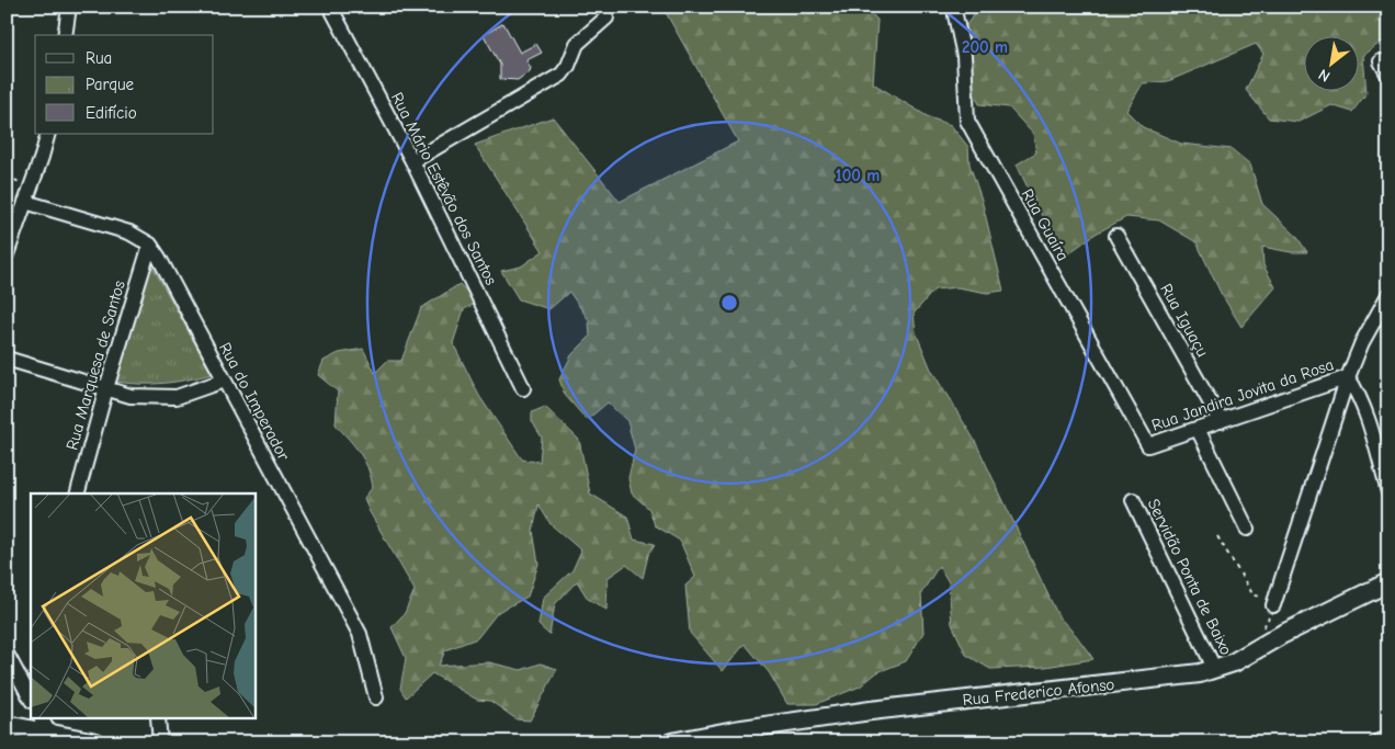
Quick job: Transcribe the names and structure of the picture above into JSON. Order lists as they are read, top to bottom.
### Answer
{
  "streets": {
    "main road": ["Rua Frederico Afonso"],
    "street": [
      "Rua Mário Estêvão dos Santos",
      "Rua Guaíra",
      "Rua Iguaçu",
      "Rua Marquesa de Santos",
      "Rua Jandira Jovita da Rosa",
      "Rua do Imperador",
      "Servidão Ponta de Baixo"
    ]
  },
  "crossings": [
    ["Rua Guaíra", "Rua Jandira Jovita da Rosa"],
    ["Rua Iguaçu", "Rua Jandira Jovita da Rosa"],
    ["Rua Marquesa de Santos", "Rua do Imperador"],
    ["Servidão Ponta de Baixo", "Rua Frederico Afonso"]
  ],
  "legend": ["Rua", "Parque", "Edifício"],
  "north": "bottom left",
  "rings": ["200 m", "100 m"]
}
